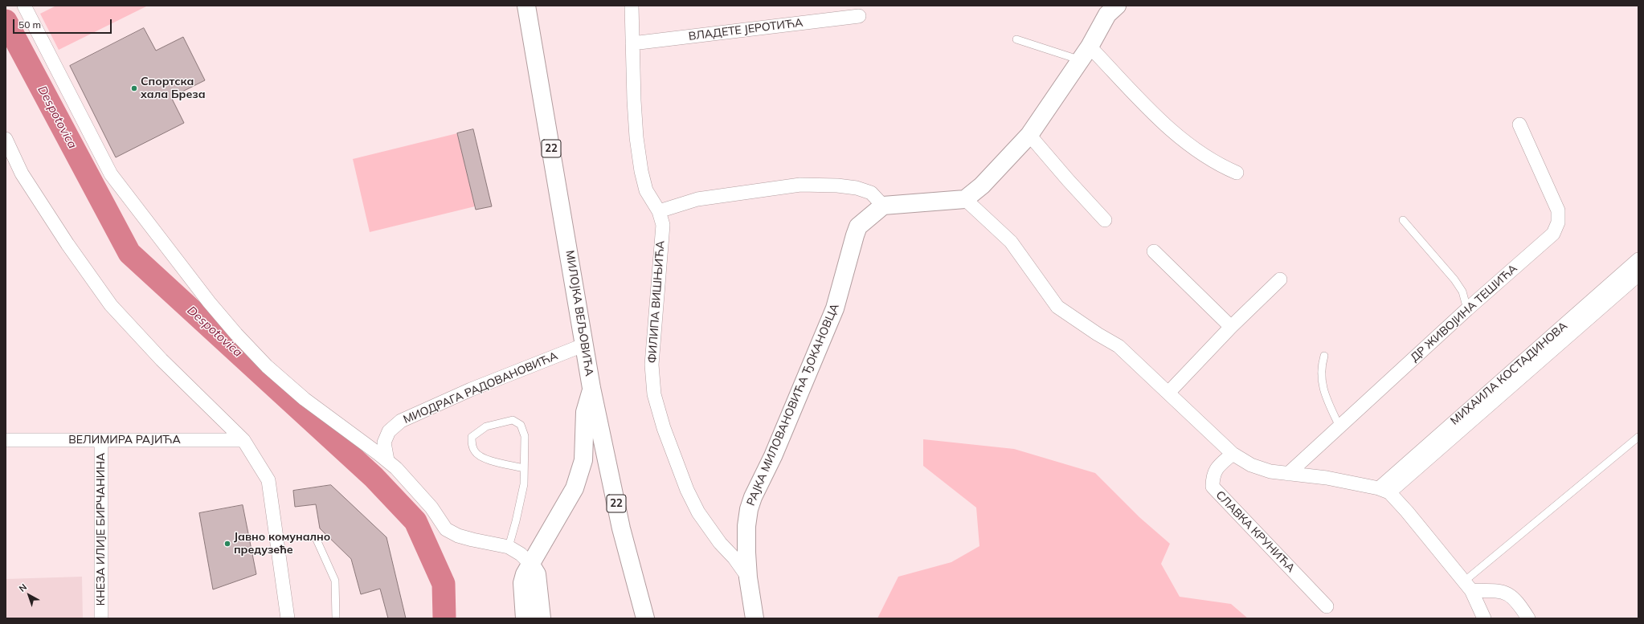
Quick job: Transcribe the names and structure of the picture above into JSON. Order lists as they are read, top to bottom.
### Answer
{
  "streets": {
    "main road": ["22", "МИЛОЈКА ВЕЉОВИЋА", "РАЈКА МИЛОВАНОВИЋА ЂОКАНОВЦА"],
    "street": [
      "ВЛАДЕТЕ ЈЕРОТИЋА",
      "ФИЛИПА ВИШЊИЋА",
      "ДР ЖИВОЈИНА ТЕШИЋА",
      "МИХАИЛА КОСТАДИНОВА",
      "МИОДРАГА РАДОВАНОВИЋА",
      "ВЕЛИМИРА РАЈИЋА",
      "КНЕЗА ИЛИЈЕ БИРЧАНИНА",
      "СЛАВКА КРУНИЋА"
    ]
  },
  "crossings": [
    ["ВЛАДЕТЕ ЈЕРОТИЋА", "ФИЛИПА ВИШЊИЋА"],
    ["ФИЛИПА ВИШЊИЋА", "РАЈКА МИЛОВАНОВИЋА ЂОКАНОВЦА"],
    ["МИЛОЈКА ВЕЉОВИЋА", "МИОДРАГА РАДОВАНОВИЋА"],
    ["ВЕЛИМИРА РАЈИЋА", "КНЕЗА ИЛИЈЕ БИРЧАНИНА"]
  ],
  "water": ["Despotovica"],
  "places": ["Спортска хала Бреза", "Јавно комунално предузеће"],
  "scale_bar": "50 m",
  "north": "top left"
}
